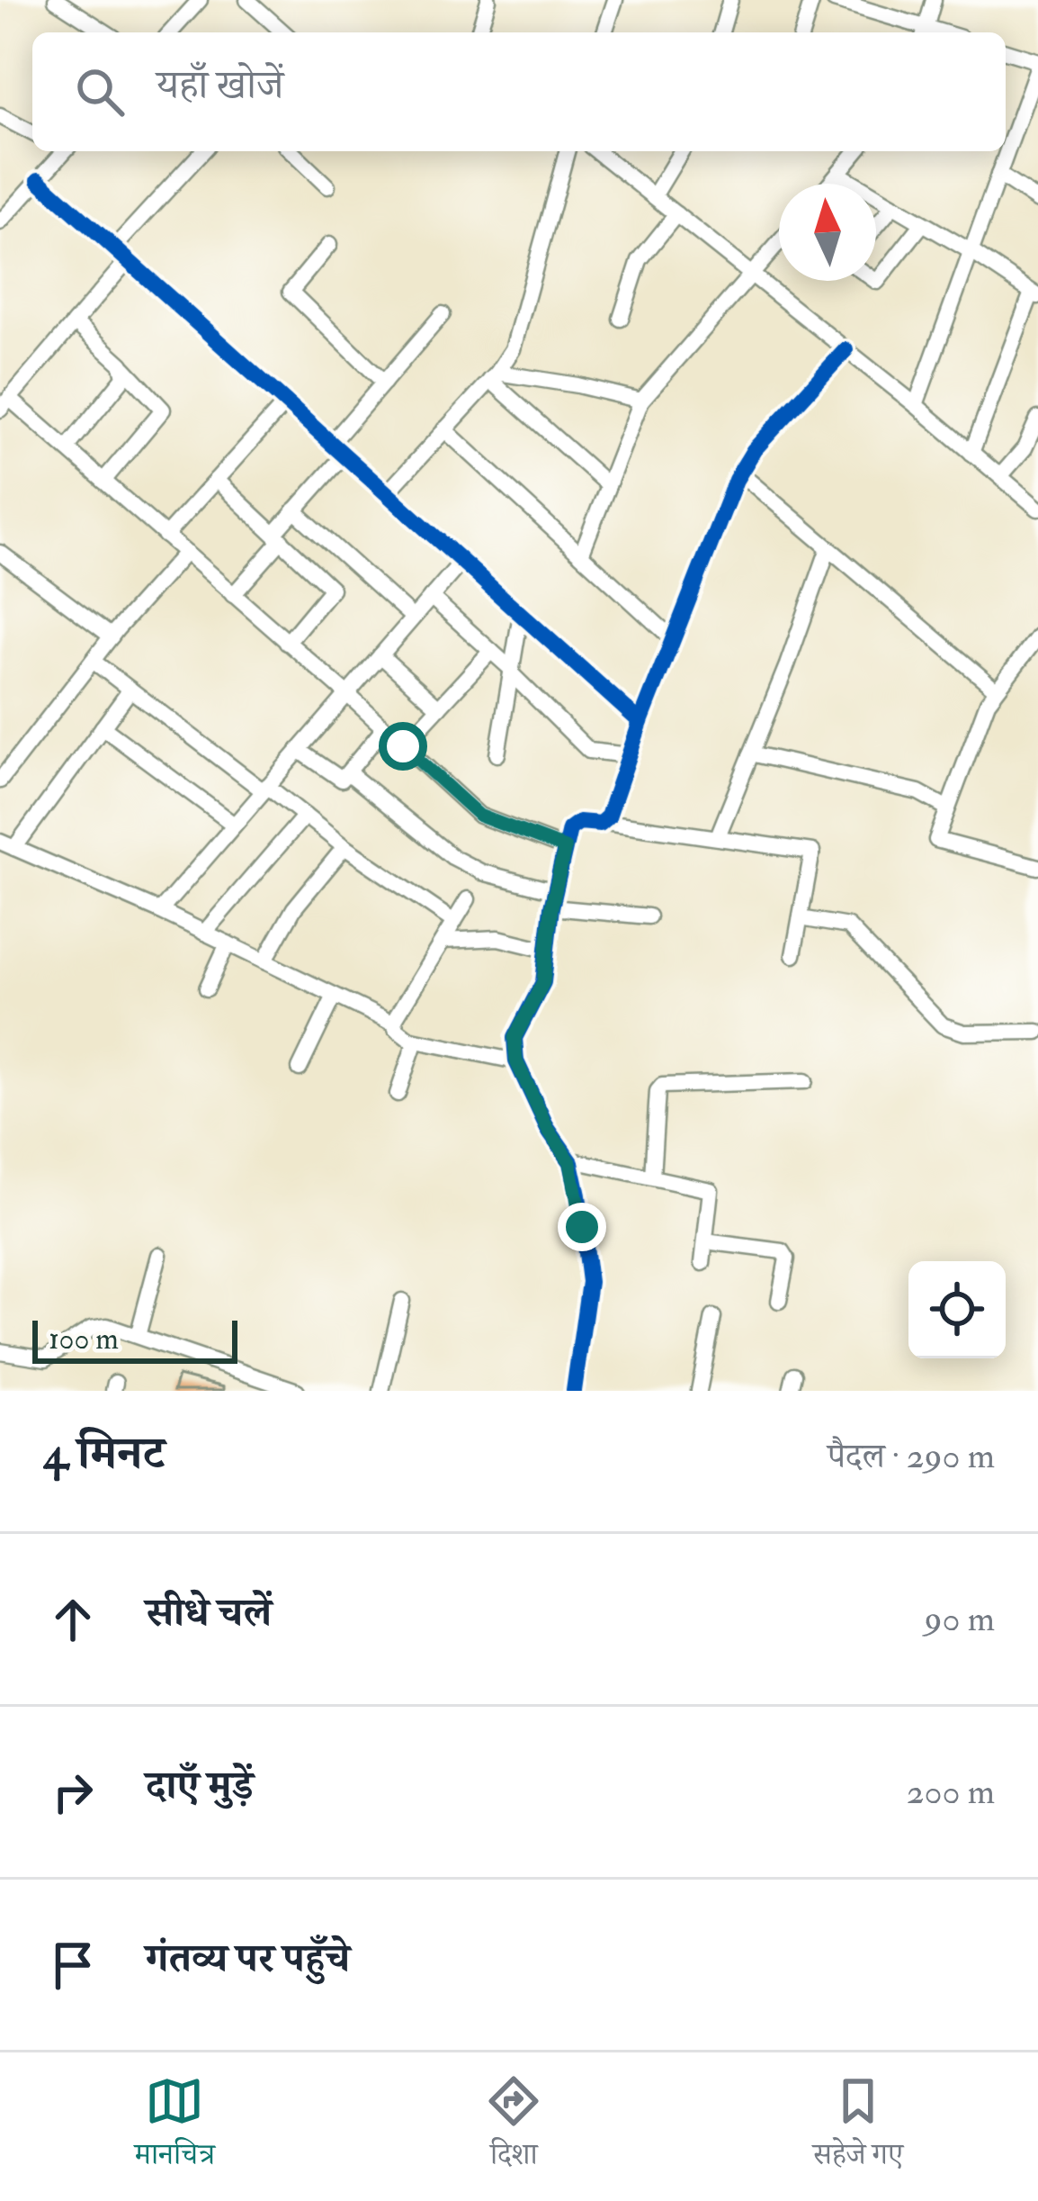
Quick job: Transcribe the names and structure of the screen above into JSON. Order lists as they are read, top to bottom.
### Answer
{
  "scale_bar": "100 m",
  "north": "top",
  "page": {
    "search": "यहाँ खोजें",
    "scale": "100 m",
    "heading": ["4 मिनट", "पैदल · 290 m"],
    "list": [
      ["सीधे चलें", "90 m"],
      ["दाएँ मुड़ें", "200 m"],
      "गंतव्य पर पहुँचे"
    ],
    "nav": ["मानचित्र", "दिशा", "सहेजे गए"]
  }
}
